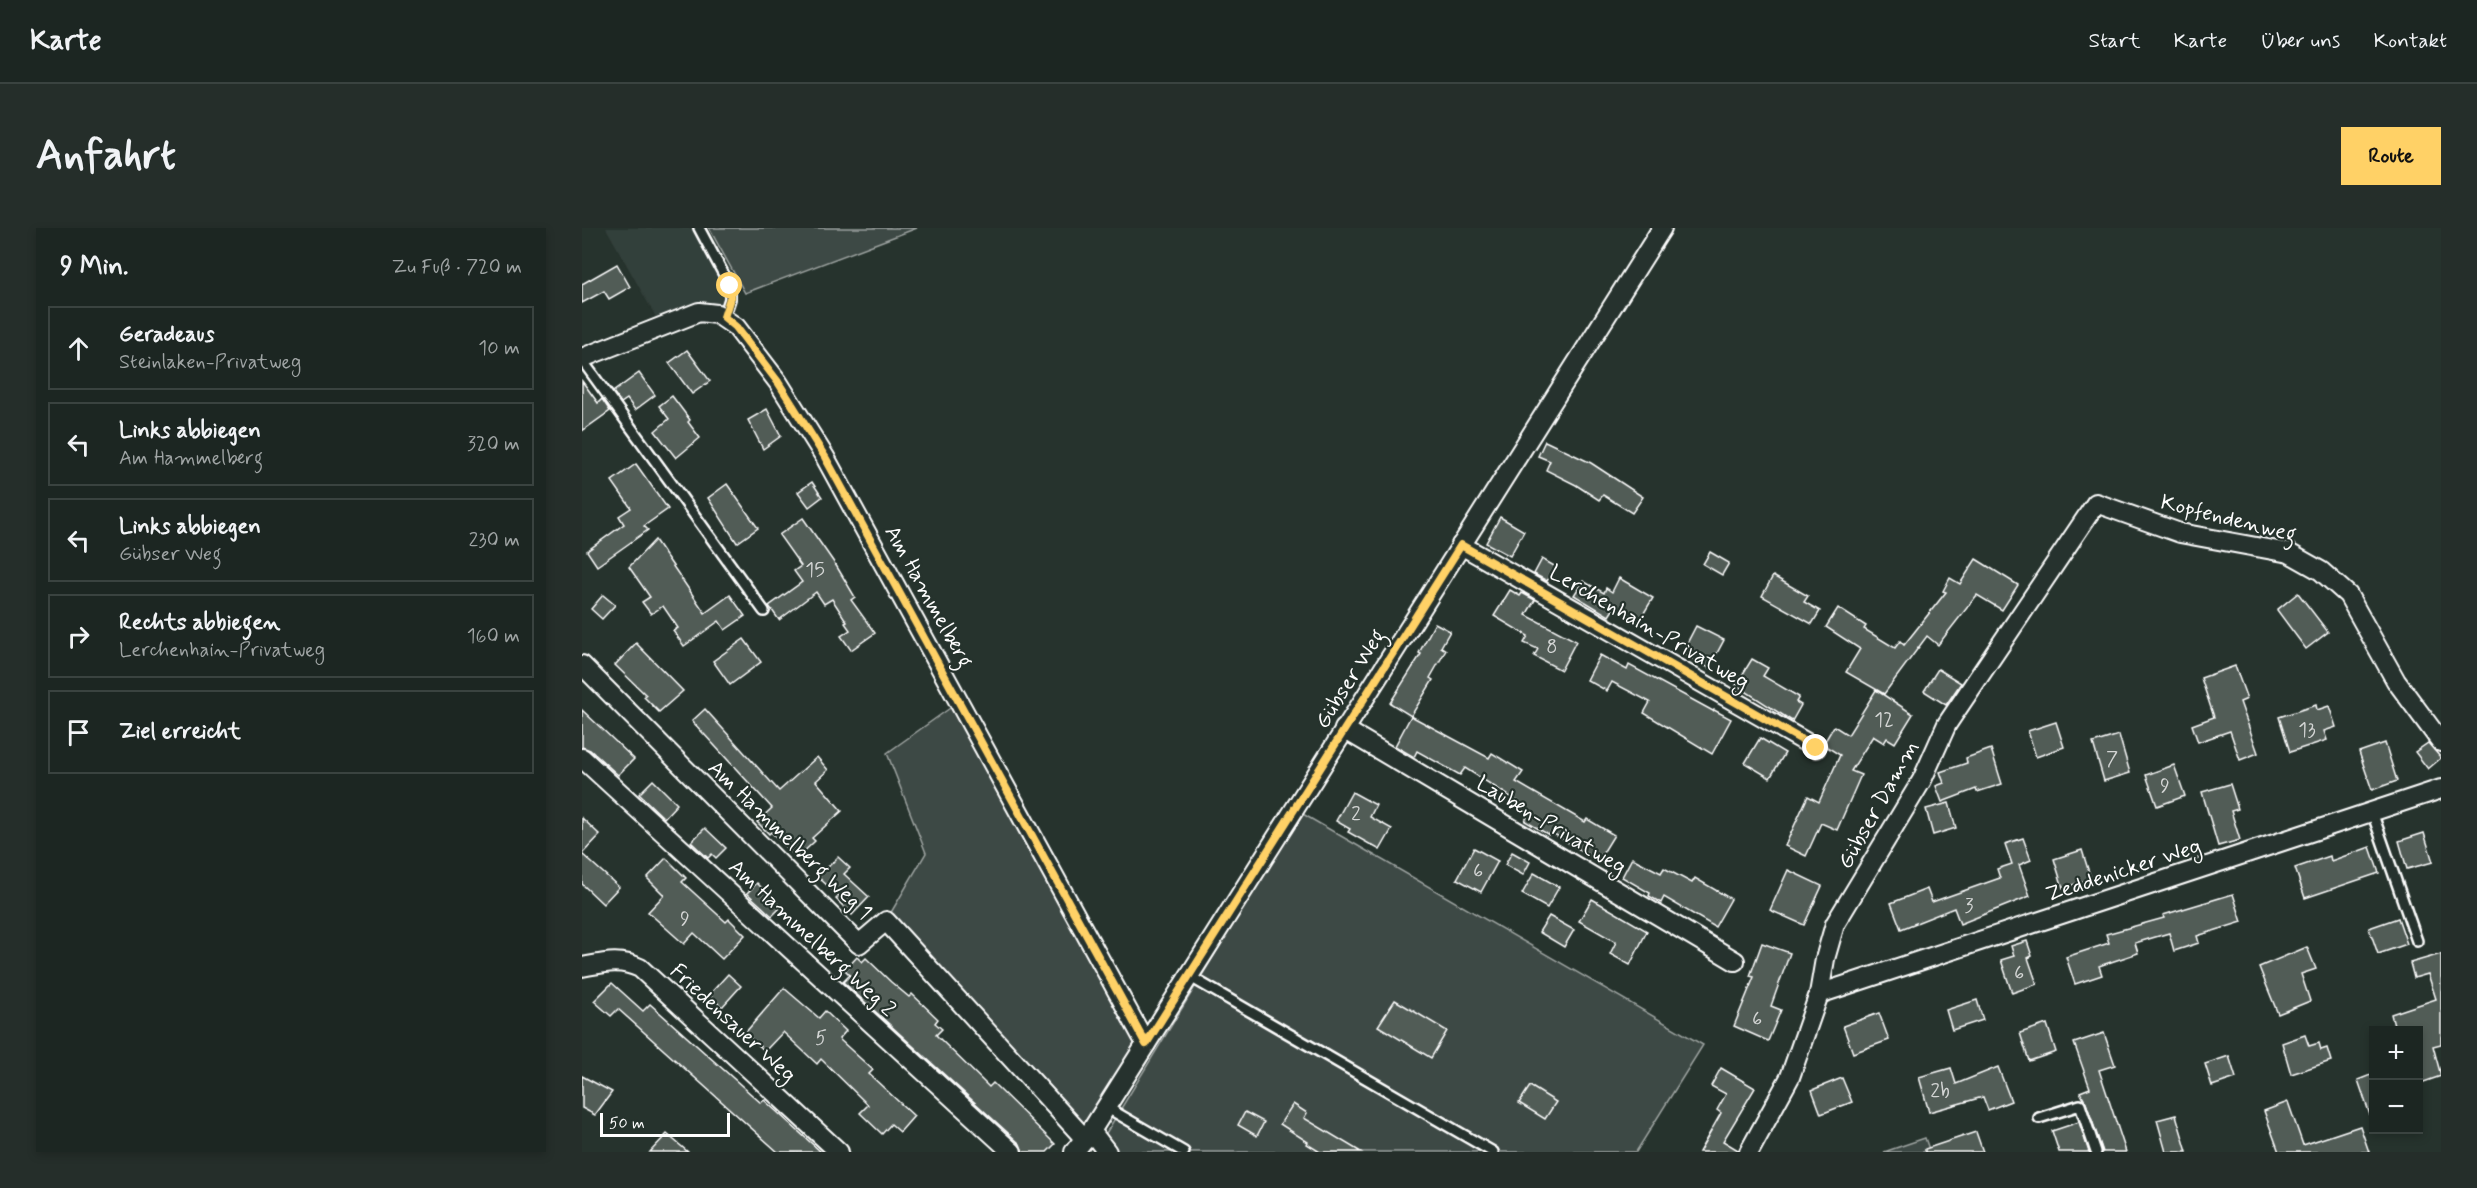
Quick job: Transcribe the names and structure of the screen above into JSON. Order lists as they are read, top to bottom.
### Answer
{
  "streets": {
    "street": [
      "Kopfendenweg",
      "Am Hammelberg",
      "Lerchenhain-Privatweg",
      "Gübser Weg",
      "Gübser Damm",
      "Lauben-Privatweg",
      "Am Hammelberg Weg 1",
      "Zeddenicker Weg",
      "Am Hammelberg Weg 2",
      "Friedensauer Weg"
    ]
  },
  "crossings": [
    ["Kopfendenweg", "Gübser Damm"],
    ["Am Hammelberg", "Gübser Weg"],
    ["Lerchenhain-Privatweg", "Gübser Weg"],
    ["Gübser Weg", "Lauben-Privatweg"],
    ["Gübser Weg", "Am Hammelberg Weg 1"],
    ["Gübser Damm", "Zeddenicker Weg"]
  ],
  "house_numbers": [
    "15",
    "8",
    "12",
    "13",
    "7",
    "9",
    "2",
    "6",
    "3",
    "9",
    "6",
    "6",
    "5",
    "2b"
  ],
  "scale_bar": "50 m",
  "page": {
    "header": "Karte",
    "nav": [
      "Start",
      "Karte",
      "Über uns",
      "Kontakt"
    ],
    "buttons": "Route",
    "title": "Anfahrt",
    "heading": ["9 Min.", "Zu Fuß · 720 m"],
    "list": [
      ["Geradeaus", "Steinlaken-Privatweg", "10 m"],
      ["Links abbiegen", "Am Hammelberg", "320 m"],
      ["Links abbiegen", "Gübser Weg", "230 m"],
      ["Rechts abbiegen", "Lerchenhain-Privatweg", "160 m"],
      "Ziel erreicht"
    ],
    "map_buttons": ["+", "−"],
    "scale": "50 m"
  }
}
